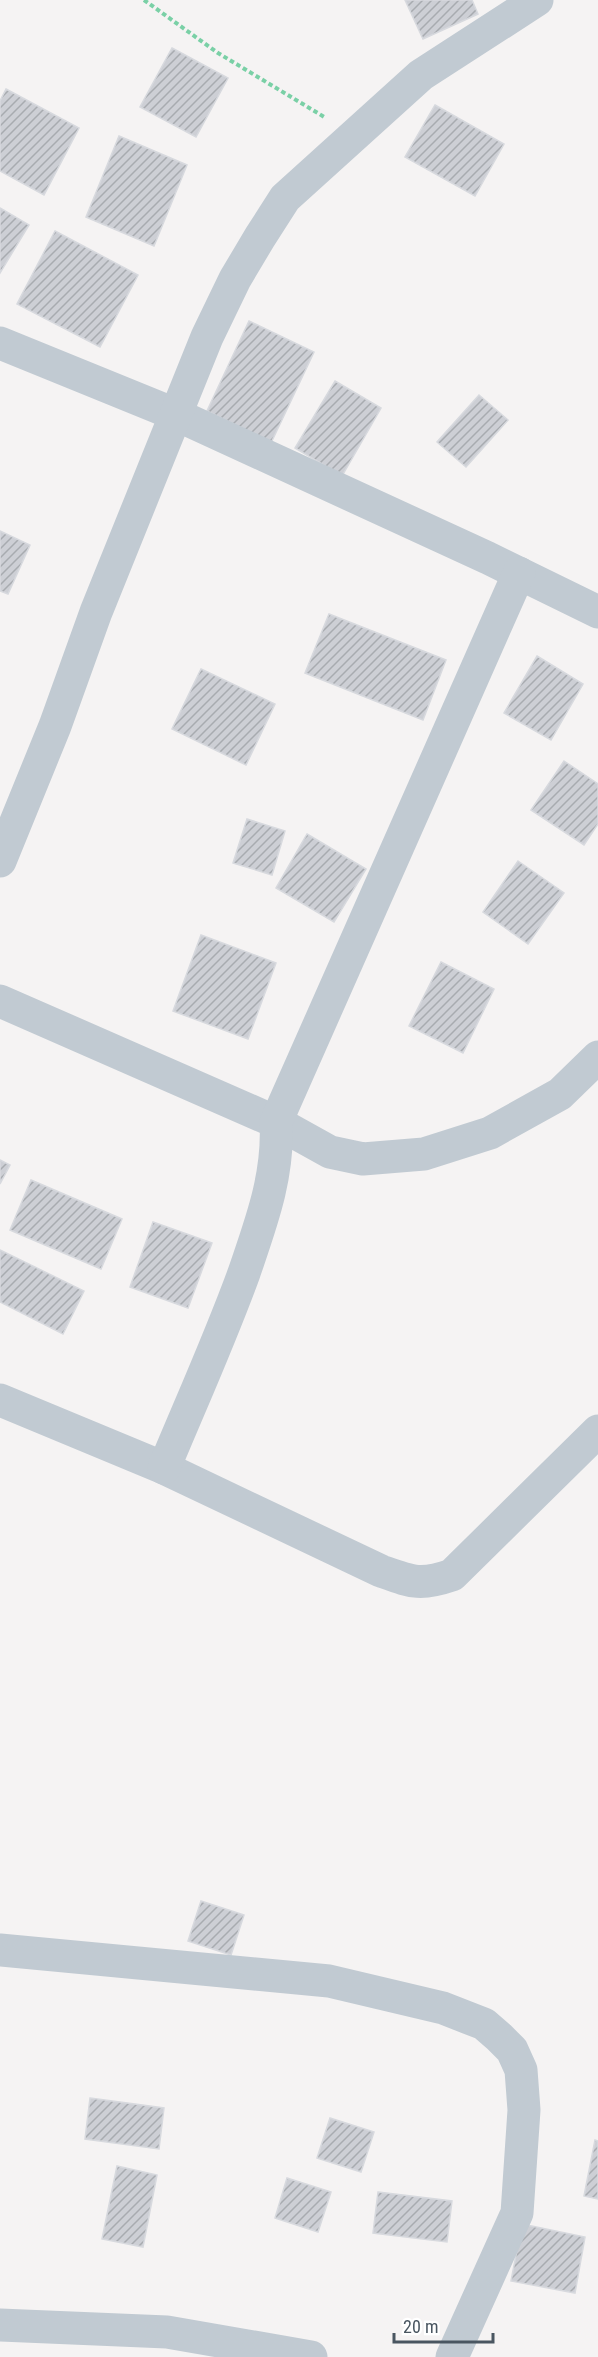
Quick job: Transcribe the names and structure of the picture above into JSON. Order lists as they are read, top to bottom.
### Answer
{
  "scale_bar": "20 m"
}
